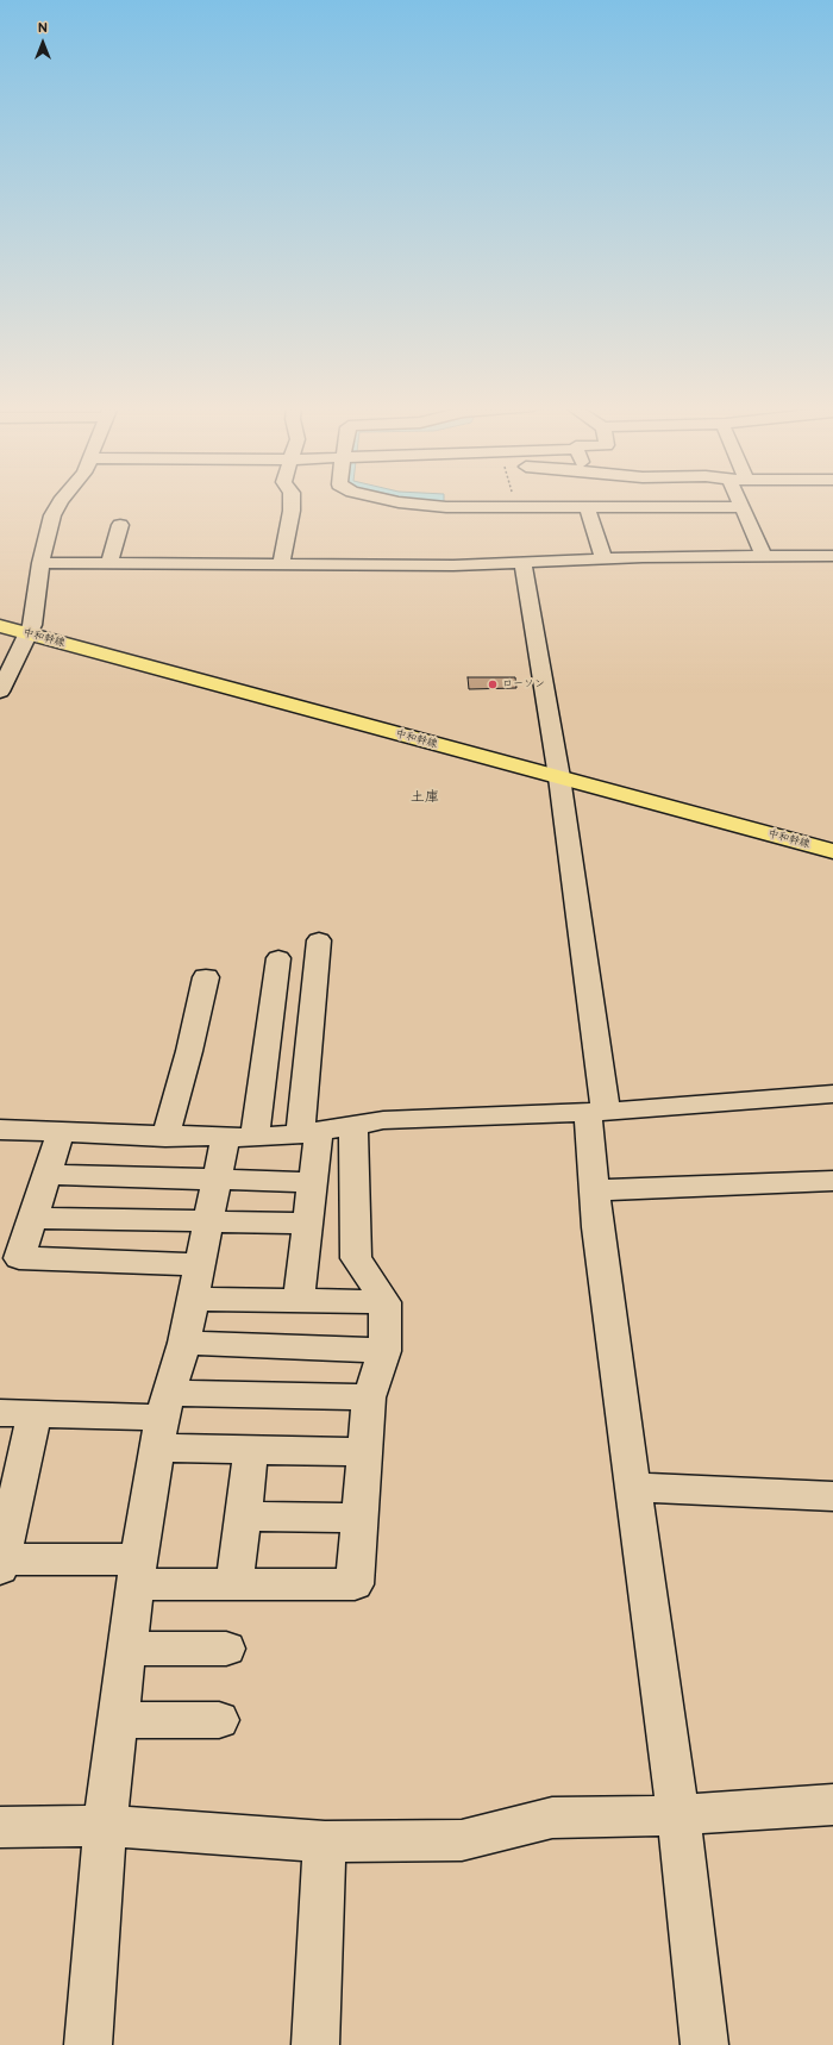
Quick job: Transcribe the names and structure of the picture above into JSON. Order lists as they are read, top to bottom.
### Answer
{
  "streets": {
    "main road": ["中和幹線"]
  },
  "districts": ["土庫"],
  "places": ["ローソン"],
  "north": "top"
}
